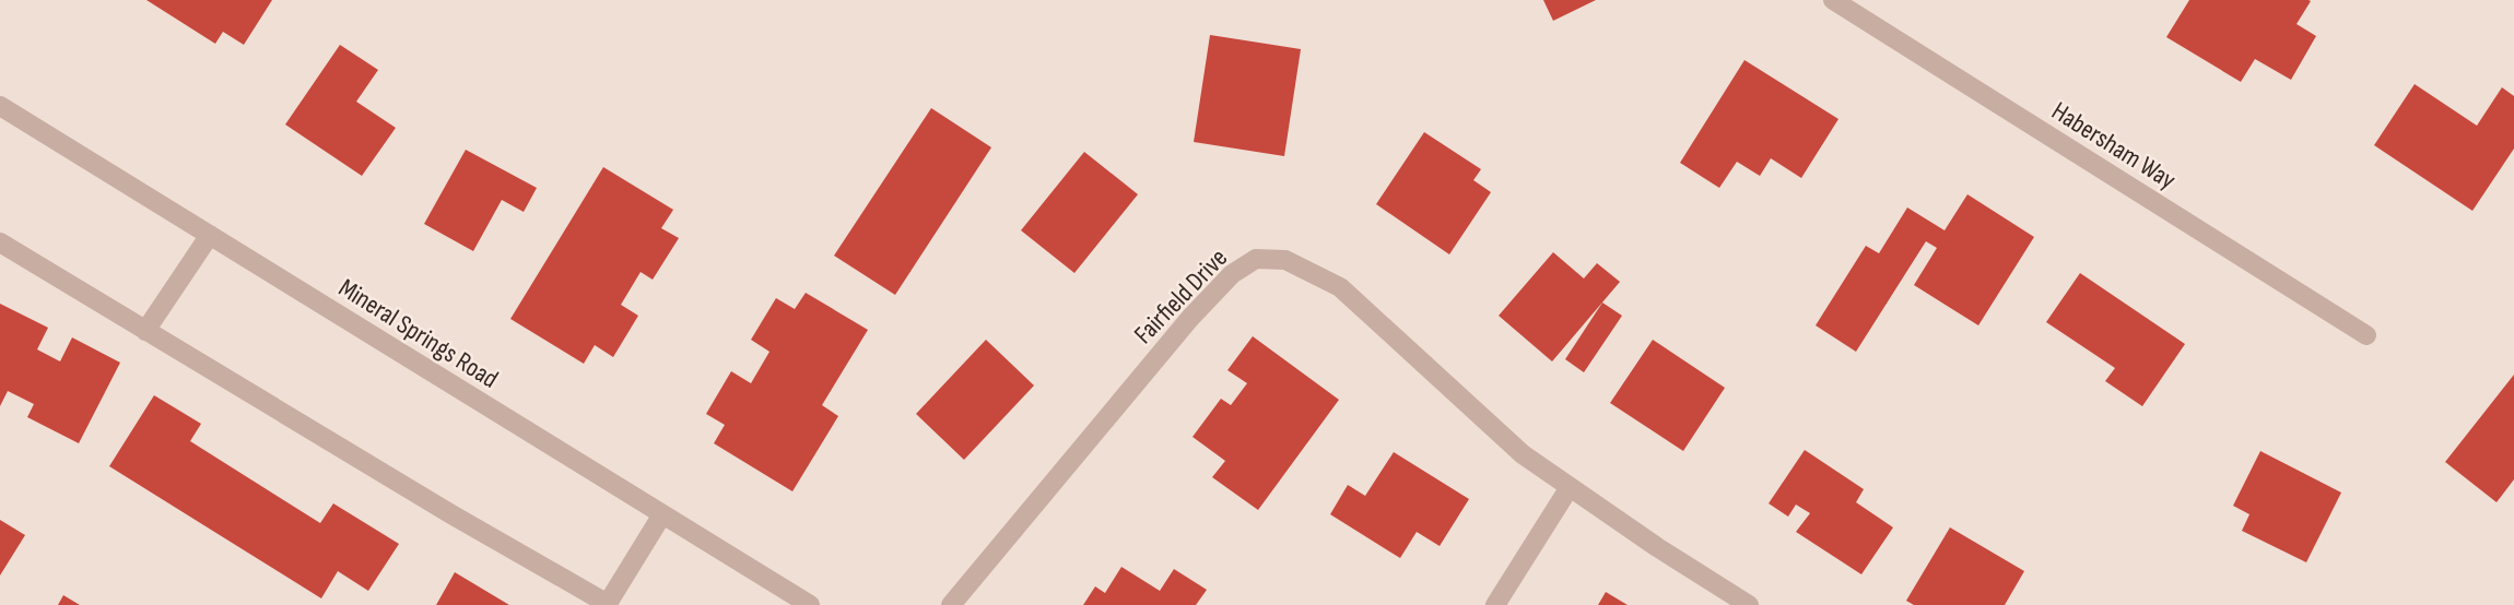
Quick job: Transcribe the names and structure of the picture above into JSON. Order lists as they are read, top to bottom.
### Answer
{
  "streets": {
    "street": ["Habersham Way", "Fairfield Drive", "Mineral Springs Road"]
  }
}
